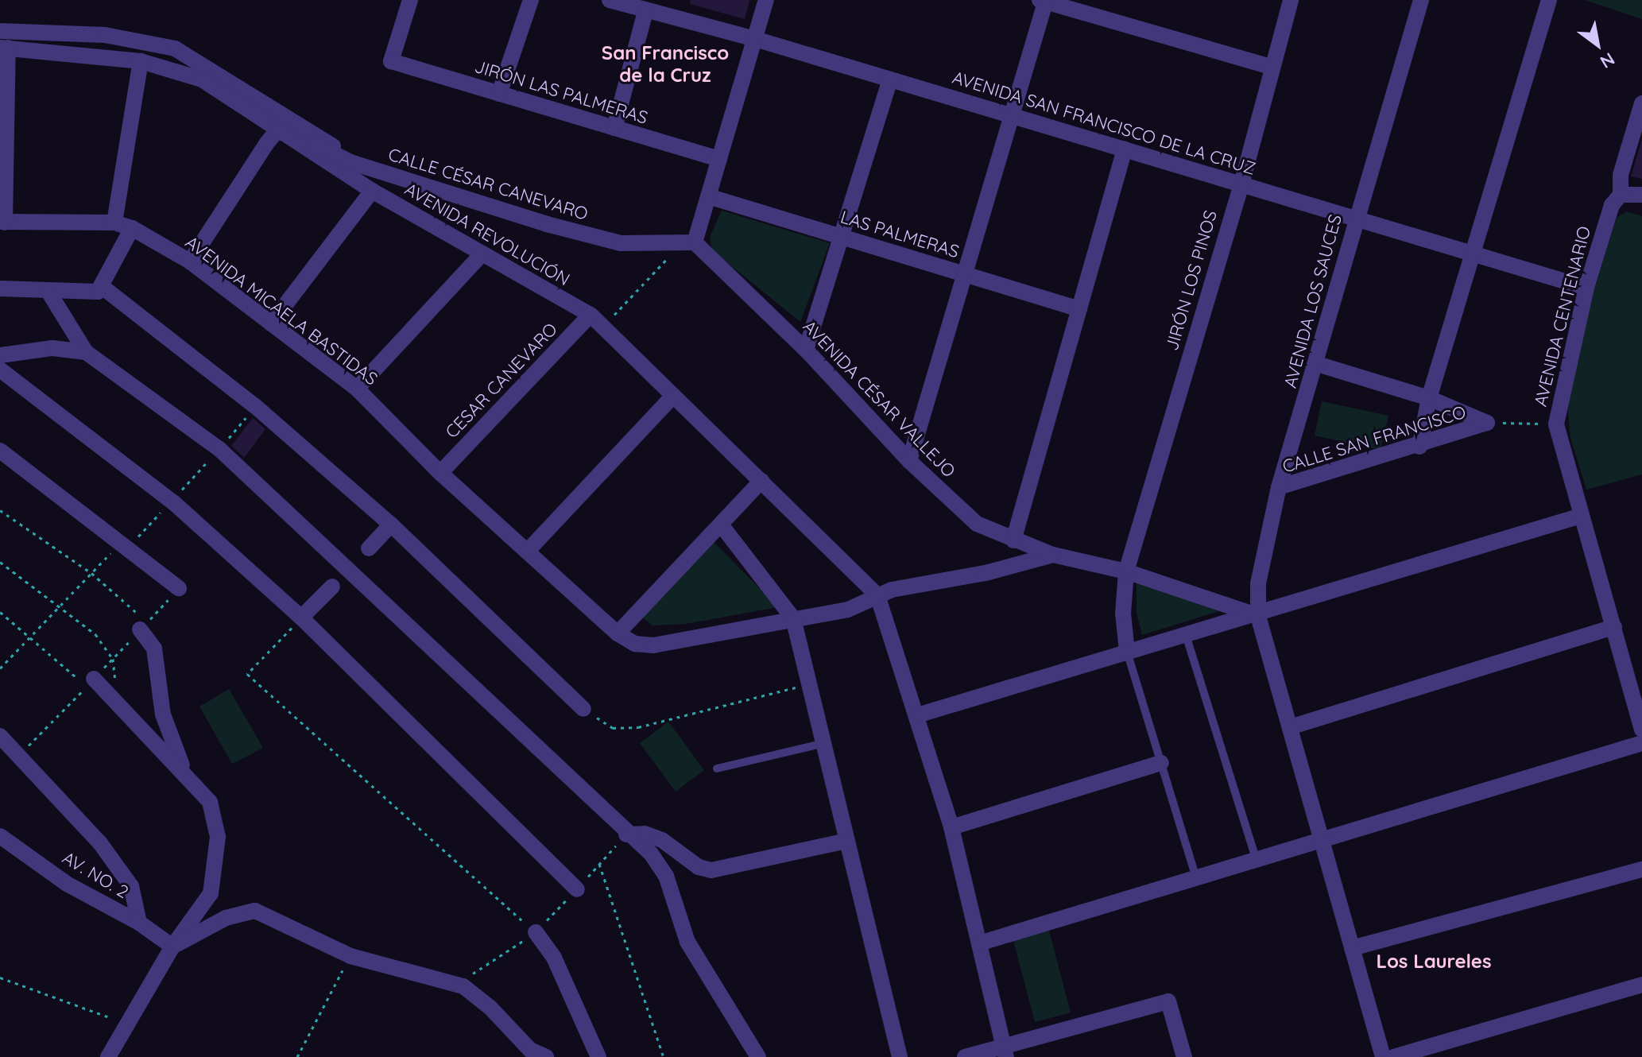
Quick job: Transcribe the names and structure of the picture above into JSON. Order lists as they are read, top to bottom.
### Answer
{
  "streets": {
    "street": [
      "JIRÓN LAS PALMERAS",
      "AVENIDA SAN FRANCISCO DE LA CRUZ",
      "CALLE CÉSAR CANEVARO",
      "AVENIDA REVOLUCIÓN",
      "LAS PALMERAS",
      "JIRÓN LOS PINOS",
      "AVENIDA LOS SAUCES",
      "AVENIDA MICAELA BASTIDAS",
      "AVENIDA CENTENARIO",
      "CESAR CANEVARO",
      "AVENIDA CÉSAR VALLEJO",
      "CALLE SAN FRANCISCO",
      "AV. NO. 2"
    ]
  },
  "crossings": [
    ["AVENIDA SAN FRANCISCO DE LA CRUZ", "JIRÓN LOS PINOS"],
    ["AVENIDA SAN FRANCISCO DE LA CRUZ", "AVENIDA LOS SAUCES"],
    ["AVENIDA SAN FRANCISCO DE LA CRUZ", "AVENIDA CENTENARIO"],
    ["CALLE CÉSAR CANEVARO", "AVENIDA REVOLUCIÓN"],
    ["CALLE CÉSAR CANEVARO", "AVENIDA CÉSAR VALLEJO"],
    ["AVENIDA REVOLUCIÓN", "CESAR CANEVARO"],
    ["JIRÓN LOS PINOS", "AVENIDA CÉSAR VALLEJO"],
    ["AVENIDA LOS SAUCES", "AVENIDA CÉSAR VALLEJO"],
    ["AVENIDA LOS SAUCES", "CALLE SAN FRANCISCO"],
    ["AVENIDA MICAELA BASTIDAS", "CESAR CANEVARO"]
  ],
  "districts": ["San Francisco de la Cruz", "Los Laureles"],
  "north": "bottom right"
}
